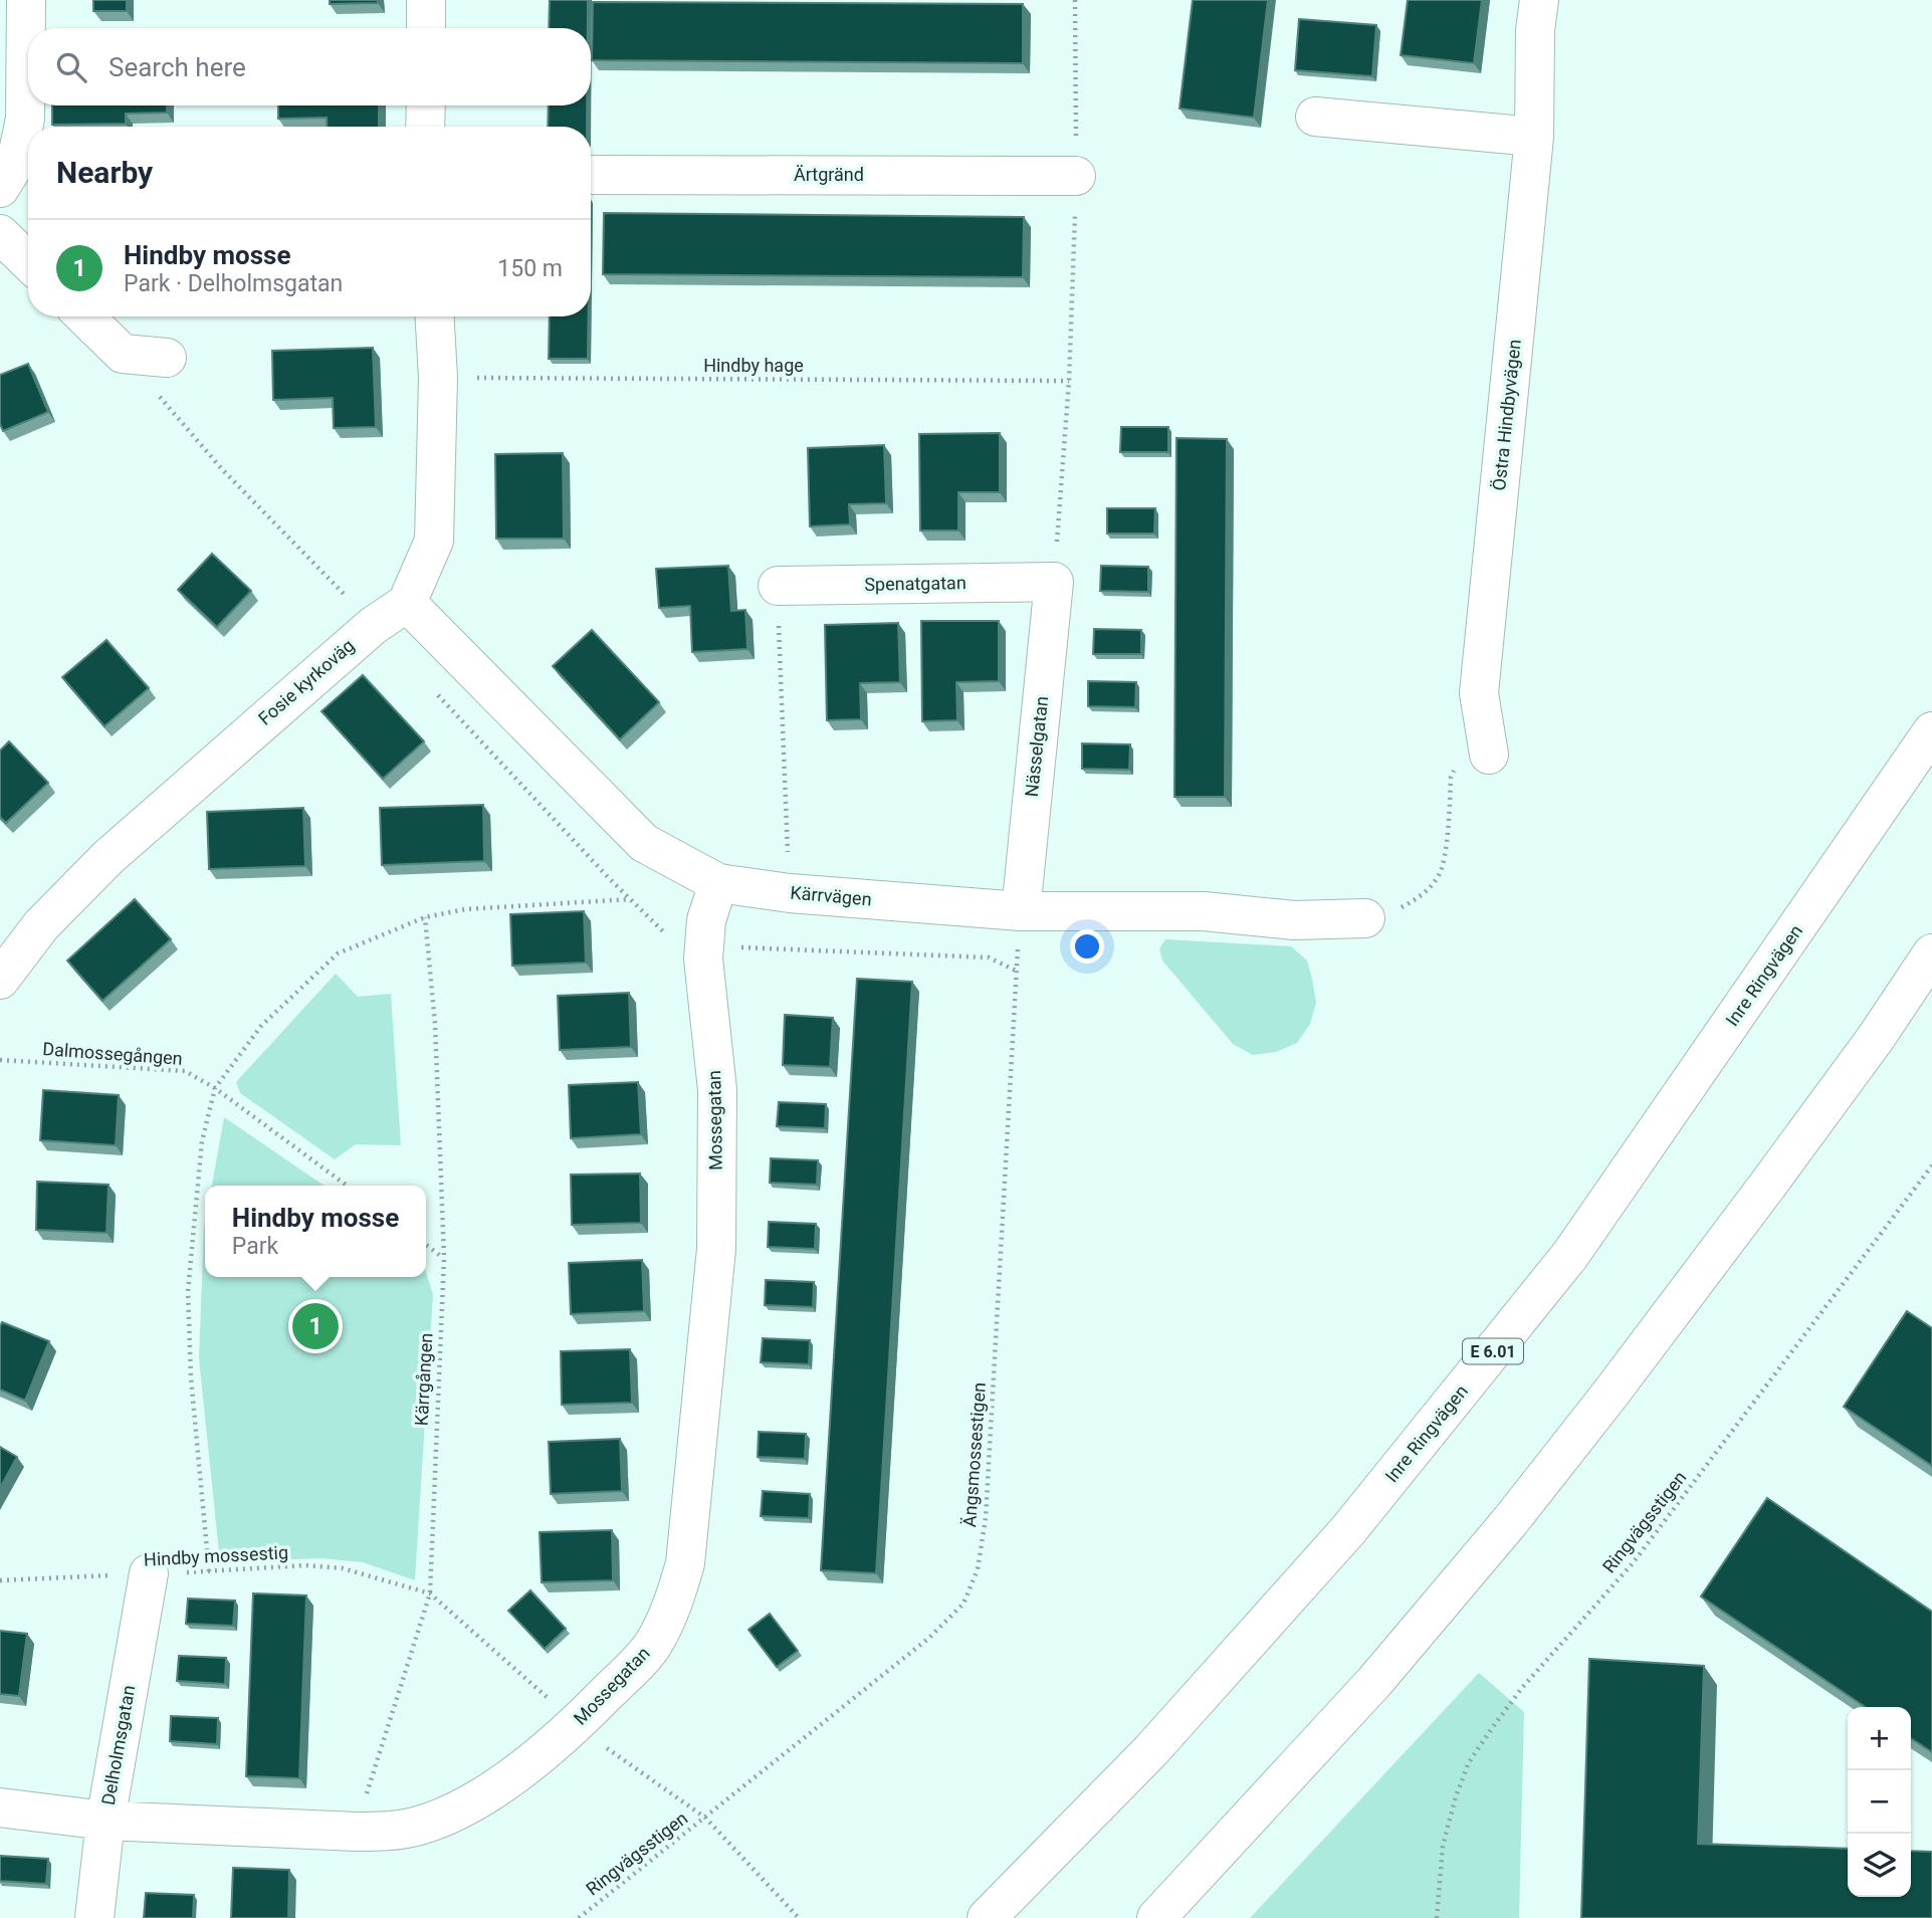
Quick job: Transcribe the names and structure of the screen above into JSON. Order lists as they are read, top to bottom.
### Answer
{
  "streets": {
    "main road": [
      "Ärtgränd",
      "Östra Hindbyvägen",
      "Spenatgatan",
      "Fosie kyrkoväg",
      "Nässelgatan",
      "Kärrvägen",
      "Inre Ringvägen",
      "Mossegatan",
      "E 6.01",
      "Delholmsgatan"
    ],
    "path": [
      "Hindby hage",
      "Dalmossegången",
      "Kärrgången",
      "Ängsmossestigen",
      "Ringvägsstigen",
      "Hindby mossestig"
    ]
  },
  "crossings": [
    ["Spenatgatan", "Nässelgatan"],
    ["Fosie kyrkoväg", "Kärrvägen"],
    ["Nässelgatan", "Kärrvägen"],
    ["Kärrvägen", "Mossegatan"],
    ["Mossegatan", "Kärrgången"],
    ["Mossegatan", "Delholmsgatan"],
    ["Kärrgången", "Hindby mossestig"],
    ["Ängsmossestigen", "Ringvägsstigen"],
    ["Hindby mossestig", "Delholmsgatan"]
  ],
  "page": {
    "search": "Search here",
    "heading": "Nearby",
    "list": [
      {
        "mark": "1",
        "name": "Hindby mosse",
        "note": "Park · Delholmsgatan",
        "value": "150 m"
      }
    ],
    "popup": ["Hindby mosse", "Park"],
    "pins": "1",
    "map_buttons": ["+", "−"]
  }
}
